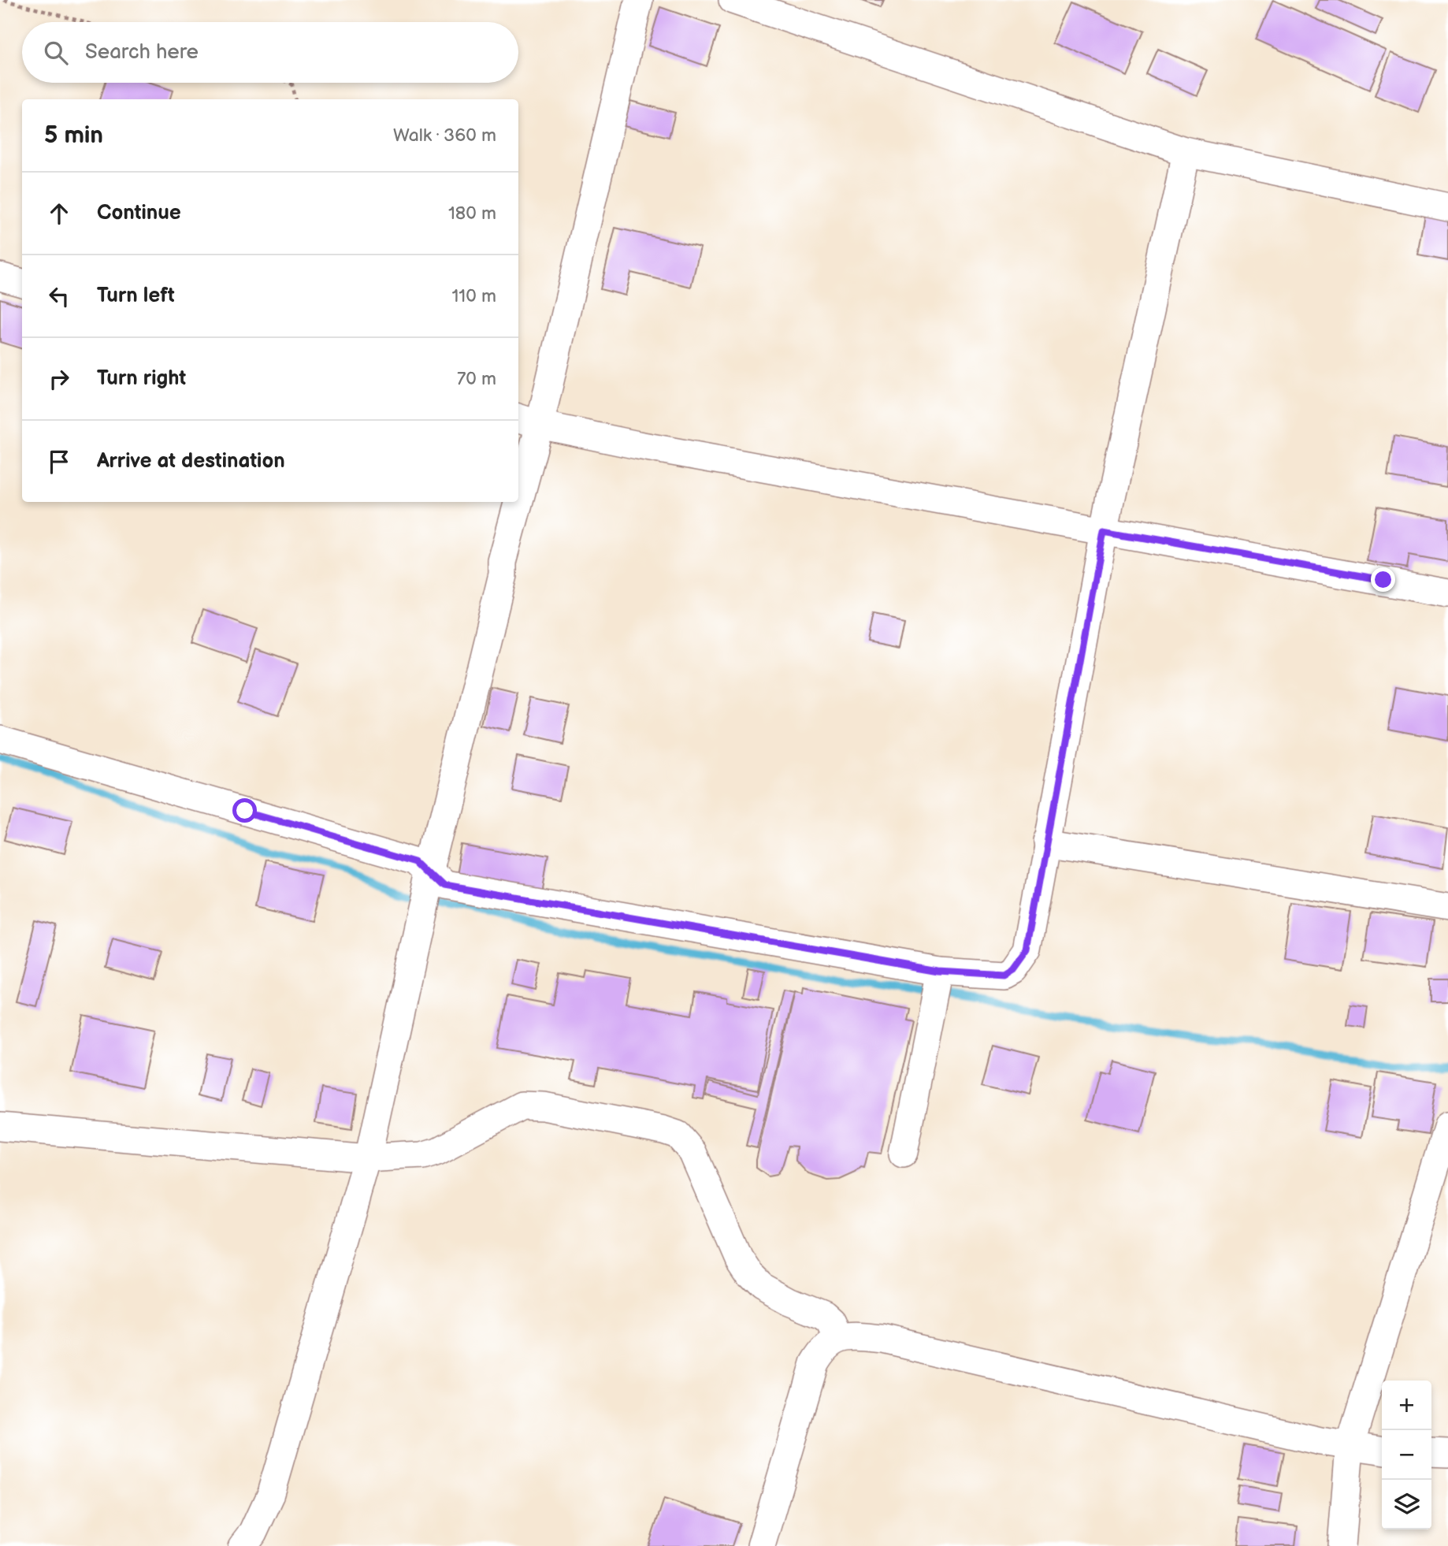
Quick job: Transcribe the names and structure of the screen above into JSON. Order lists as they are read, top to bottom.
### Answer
{
  "page": {
    "search": "Search here",
    "heading": ["5 min", "Walk · 360 m"],
    "list": [
      ["Continue", "180 m"],
      ["Turn left", "110 m"],
      ["Turn right", "70 m"],
      "Arrive at destination"
    ],
    "map_buttons": ["+", "−"]
  }
}
